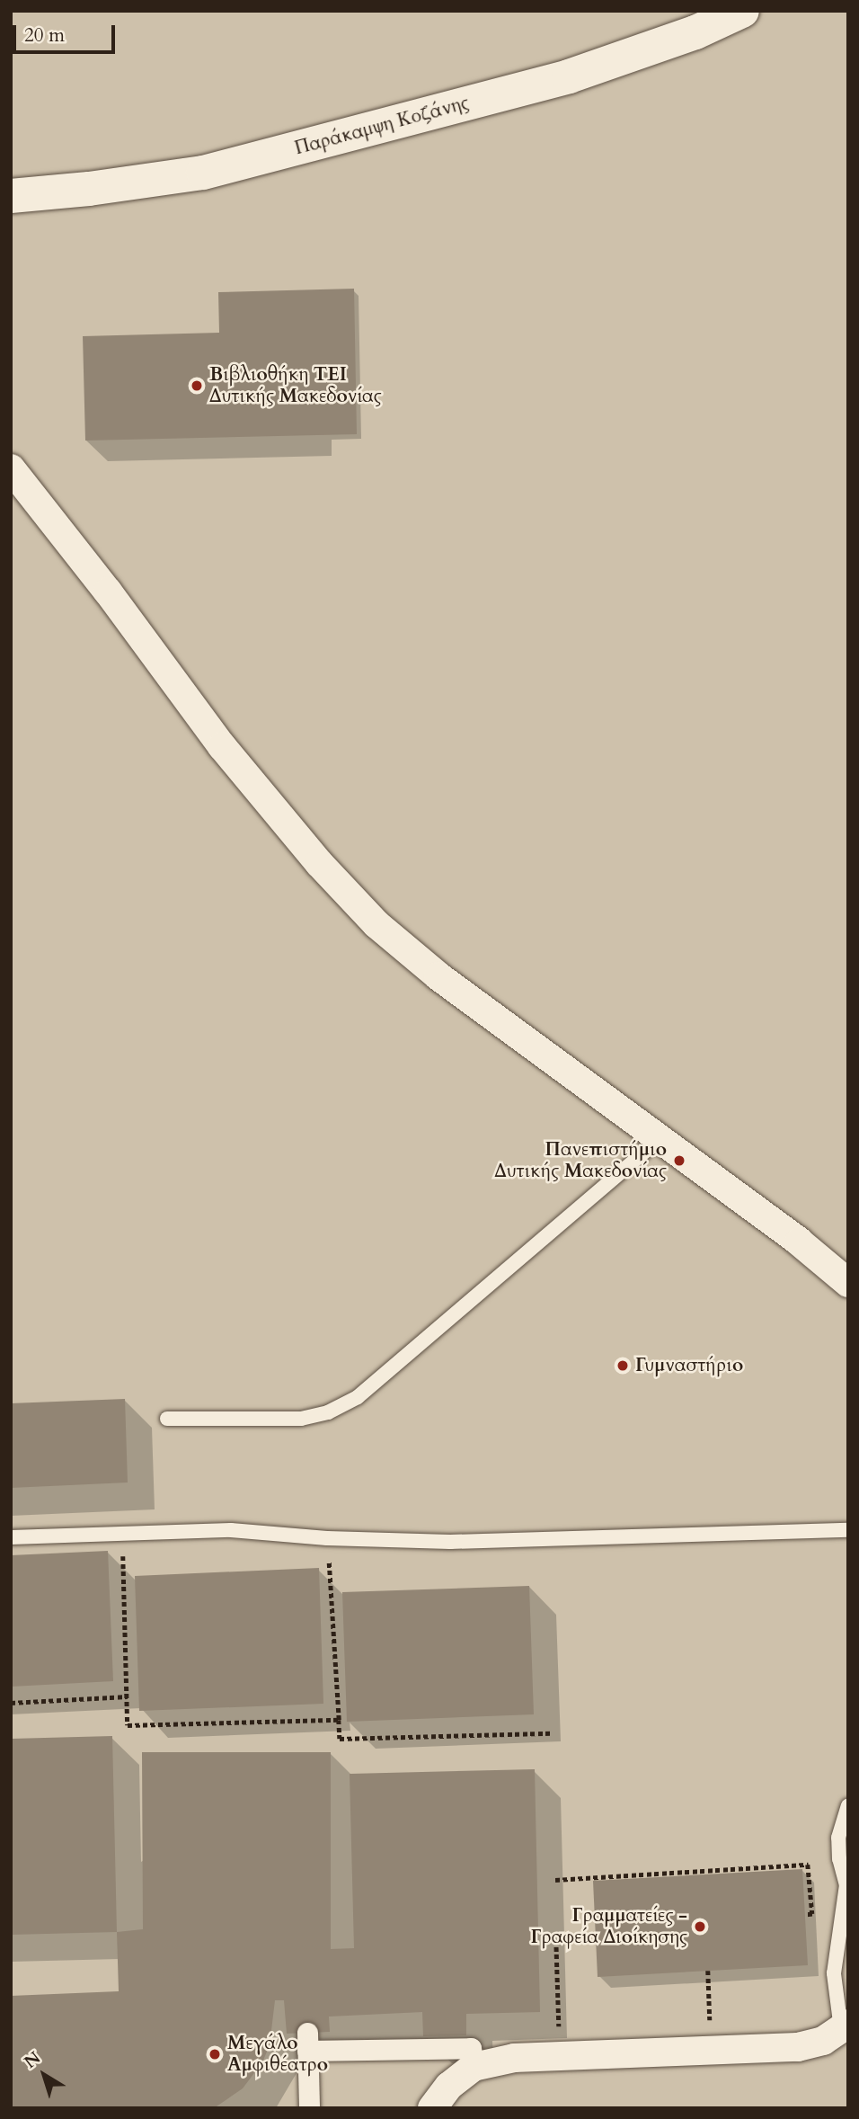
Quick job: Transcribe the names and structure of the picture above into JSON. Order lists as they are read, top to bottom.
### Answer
{
  "streets": {
    "main road": ["Παράκαμψη Κοζάνης"]
  },
  "places": [
    "Βιβλιοθήκη ΤΕΙ Δυτικής Μακεδονίας",
    "Πανεπιστήμιο Δυτικής Μακεδονίας",
    "Γυμναστήριο",
    "Γραμματείες - Γραφεία Διοίκησης",
    "Μεγάλο Αμφιθέατρο"
  ],
  "scale_bar": "20 m",
  "north": "top left"
}
